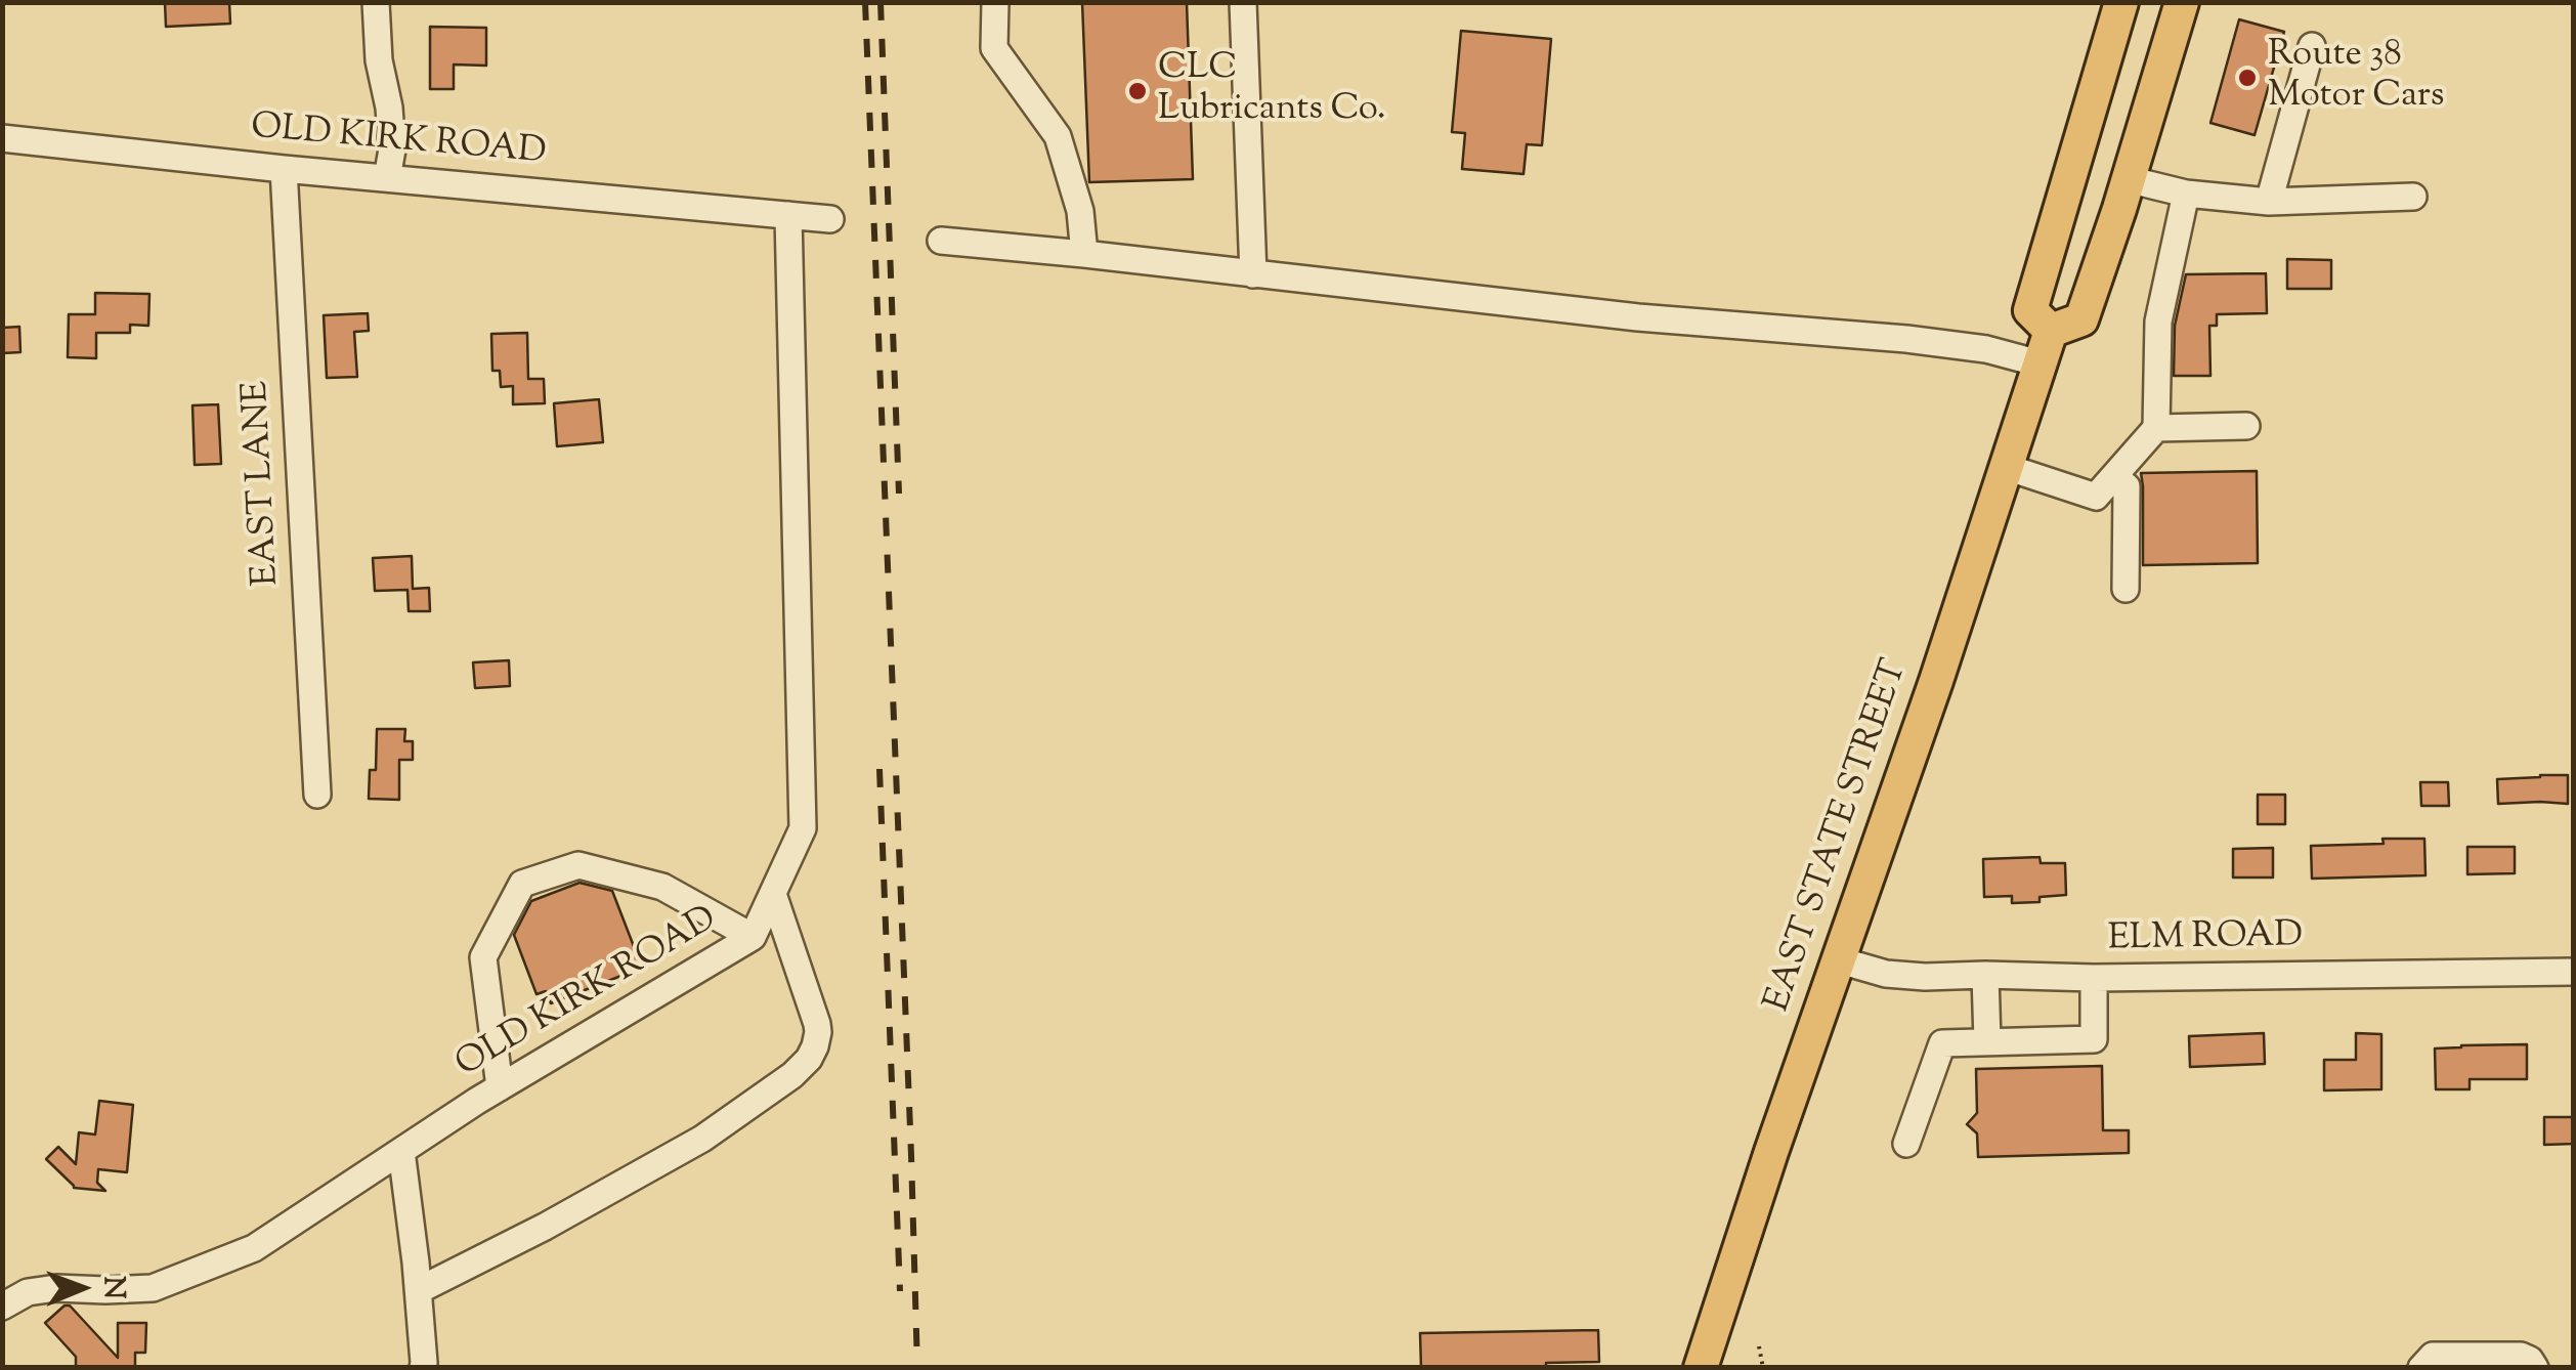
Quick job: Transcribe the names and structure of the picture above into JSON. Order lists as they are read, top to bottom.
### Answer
{
  "streets": {
    "main road": ["EAST STATE STREET"],
    "street": ["OLD KIRK ROAD", "EAST LANE", "ELM ROAD"]
  },
  "crossings": [
    ["OLD KIRK ROAD", "EAST LANE"],
    ["EAST STATE STREET", "ELM ROAD"]
  ],
  "places": ["Route 38 Motor Cars", "CLC Lubricants Co."],
  "north": "right"
}
